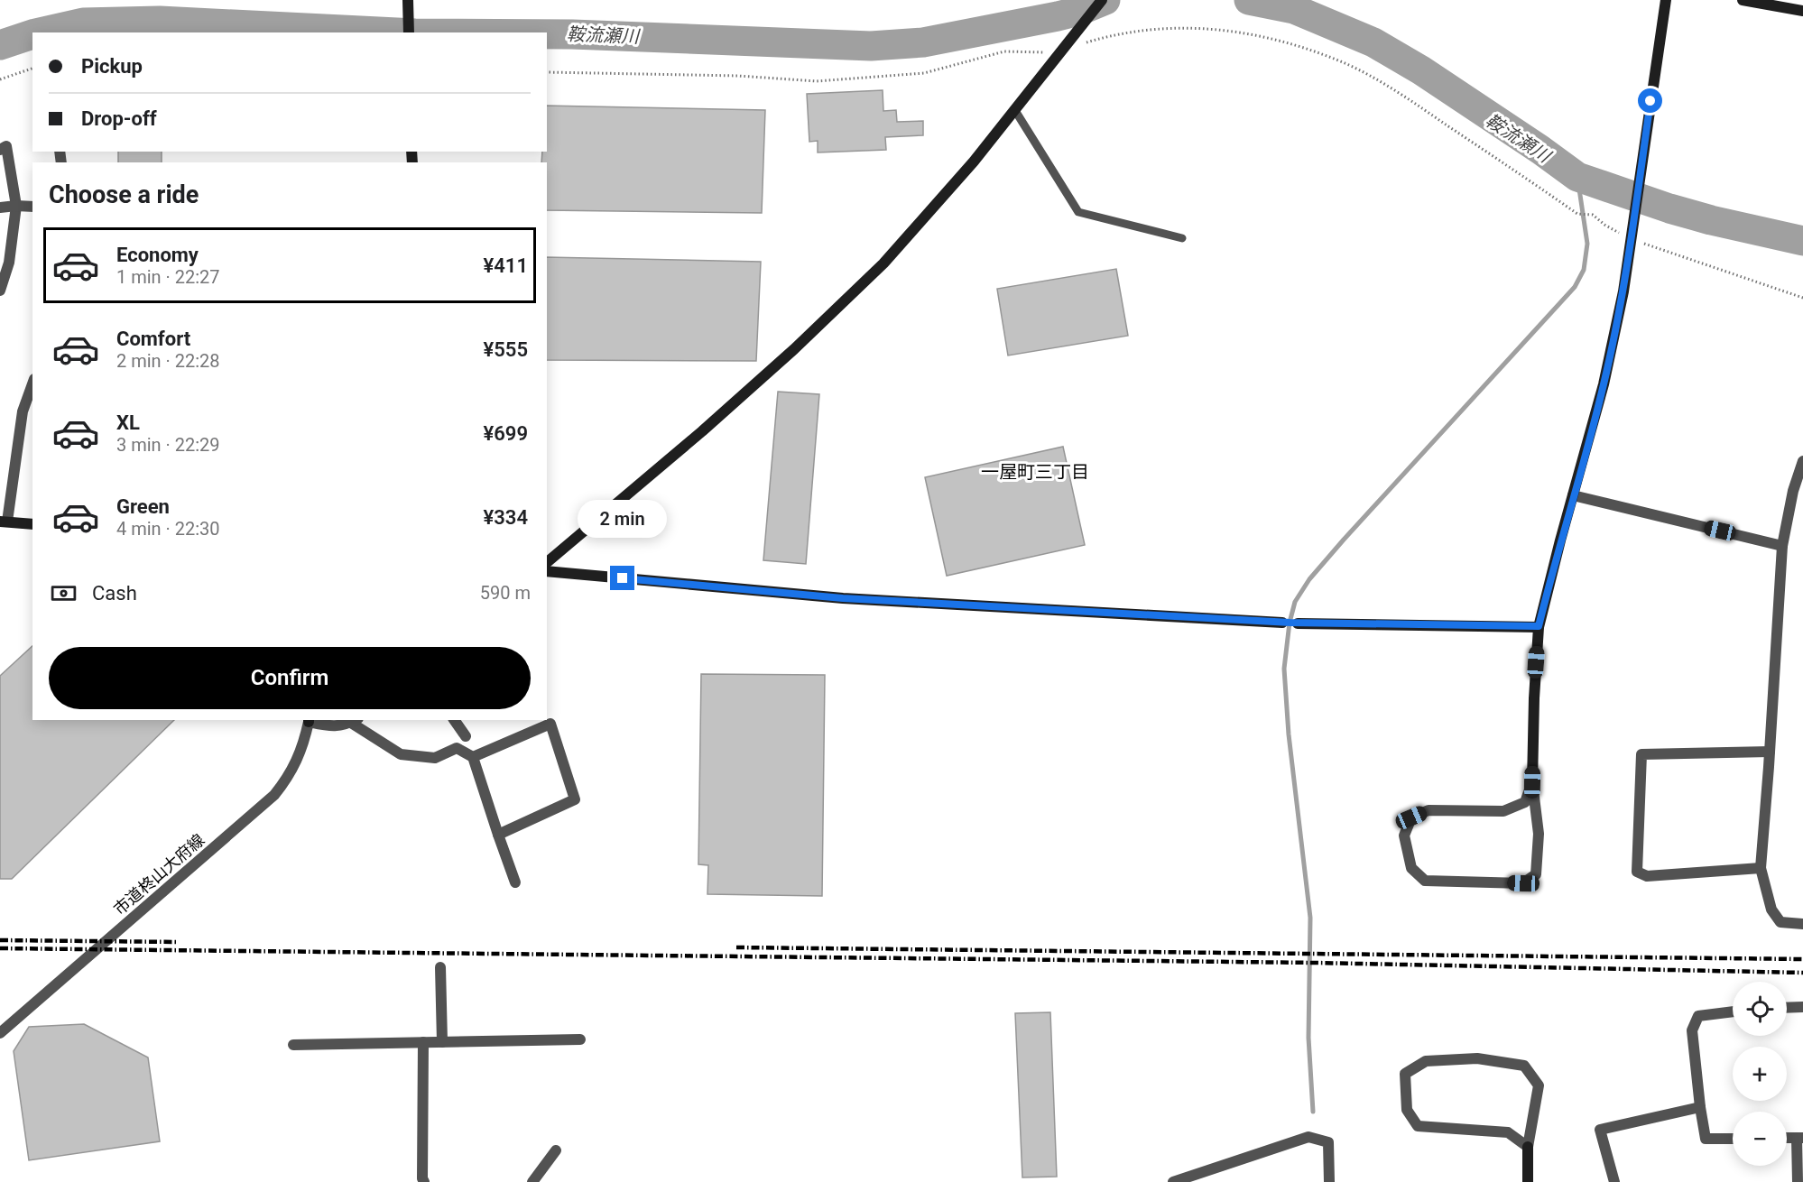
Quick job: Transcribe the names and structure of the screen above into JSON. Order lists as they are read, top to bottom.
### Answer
{
  "streets": {
    "street": ["市道柊山大府線"]
  },
  "districts": ["一屋町三丁目"],
  "water": ["鞍流瀬川"],
  "page": {
    "banner": ["Pickup", "Drop-off"],
    "heading": "Choose a ride",
    "list": [
      {
        "name": "Economy",
        "note": "1 min · 22:27",
        "value": "¥411"
      },
      {
        "name": "Comfort",
        "note": "2 min · 22:28",
        "value": "¥555"
      },
      {
        "name": "XL",
        "note": "3 min · 22:29",
        "value": "¥699"
      },
      {
        "name": "Green",
        "note": "4 min · 22:30",
        "value": "¥334"
      }
    ],
    "bubble": "2 min",
    "pay": ["Cash", "590 m"],
    "buttons": "Confirm",
    "map_buttons": ["+", "−"]
  }
}
